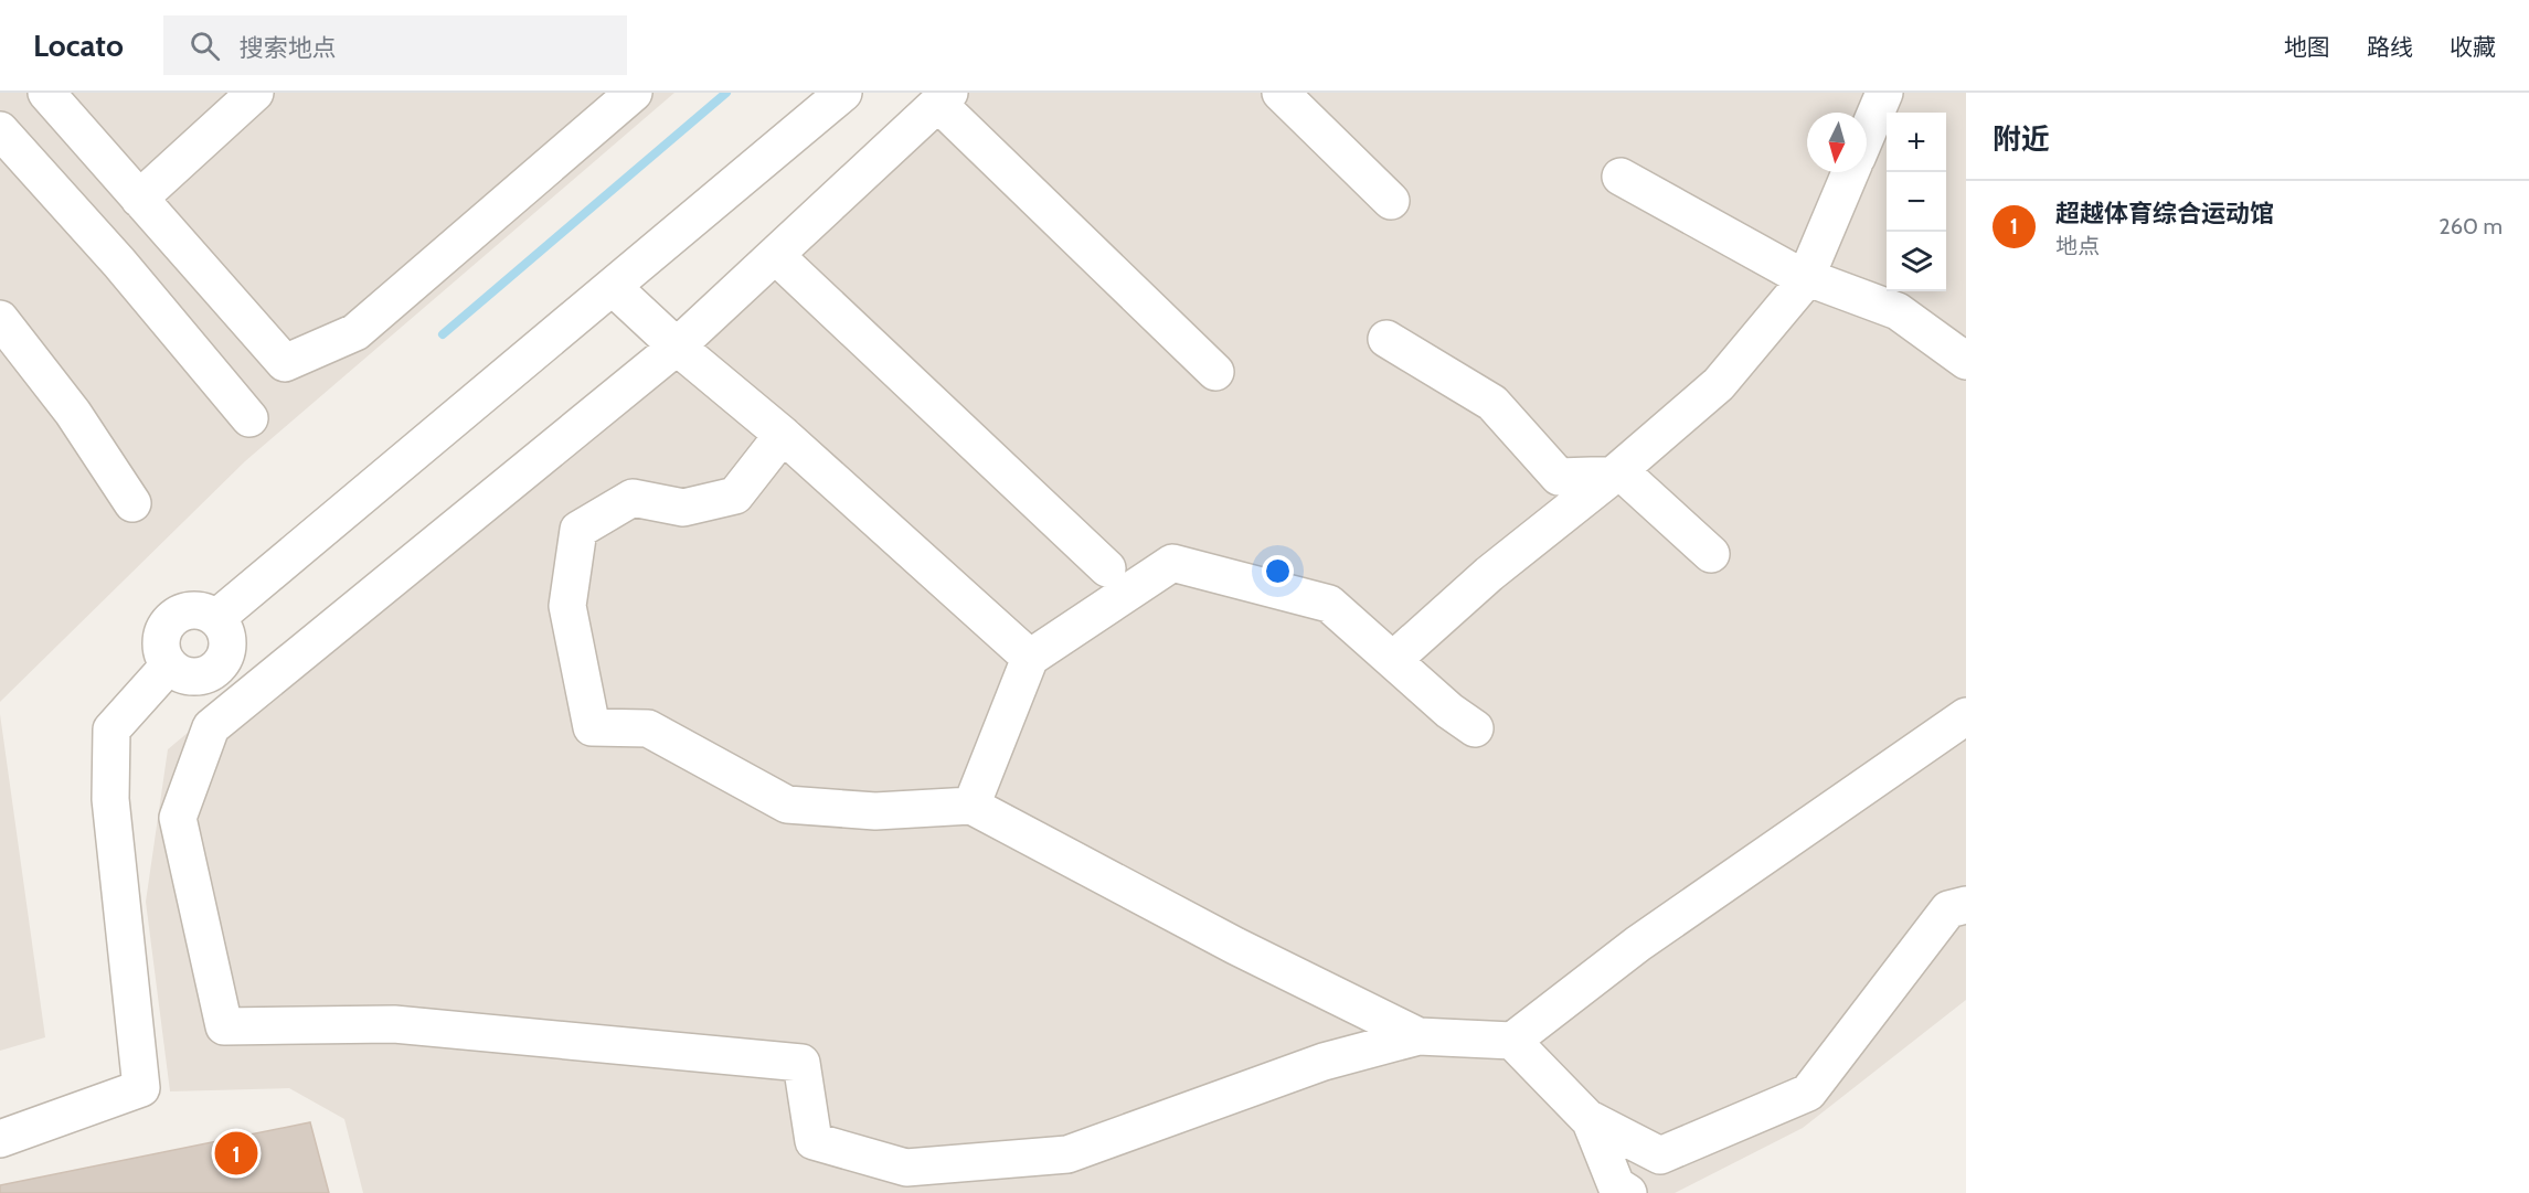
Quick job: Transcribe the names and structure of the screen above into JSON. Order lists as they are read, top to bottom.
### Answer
{
  "north": "bottom",
  "page": {
    "header": "Locato",
    "search": "搜索地点",
    "nav": ["地图", "路线", "收藏"],
    "heading": "附近",
    "map_buttons": ["+", "−"],
    "list": [
      {
        "mark": "1",
        "name": "超越体育综合运动馆",
        "note": "地点",
        "value": "260 m"
      }
    ],
    "pins": "1"
  }
}
